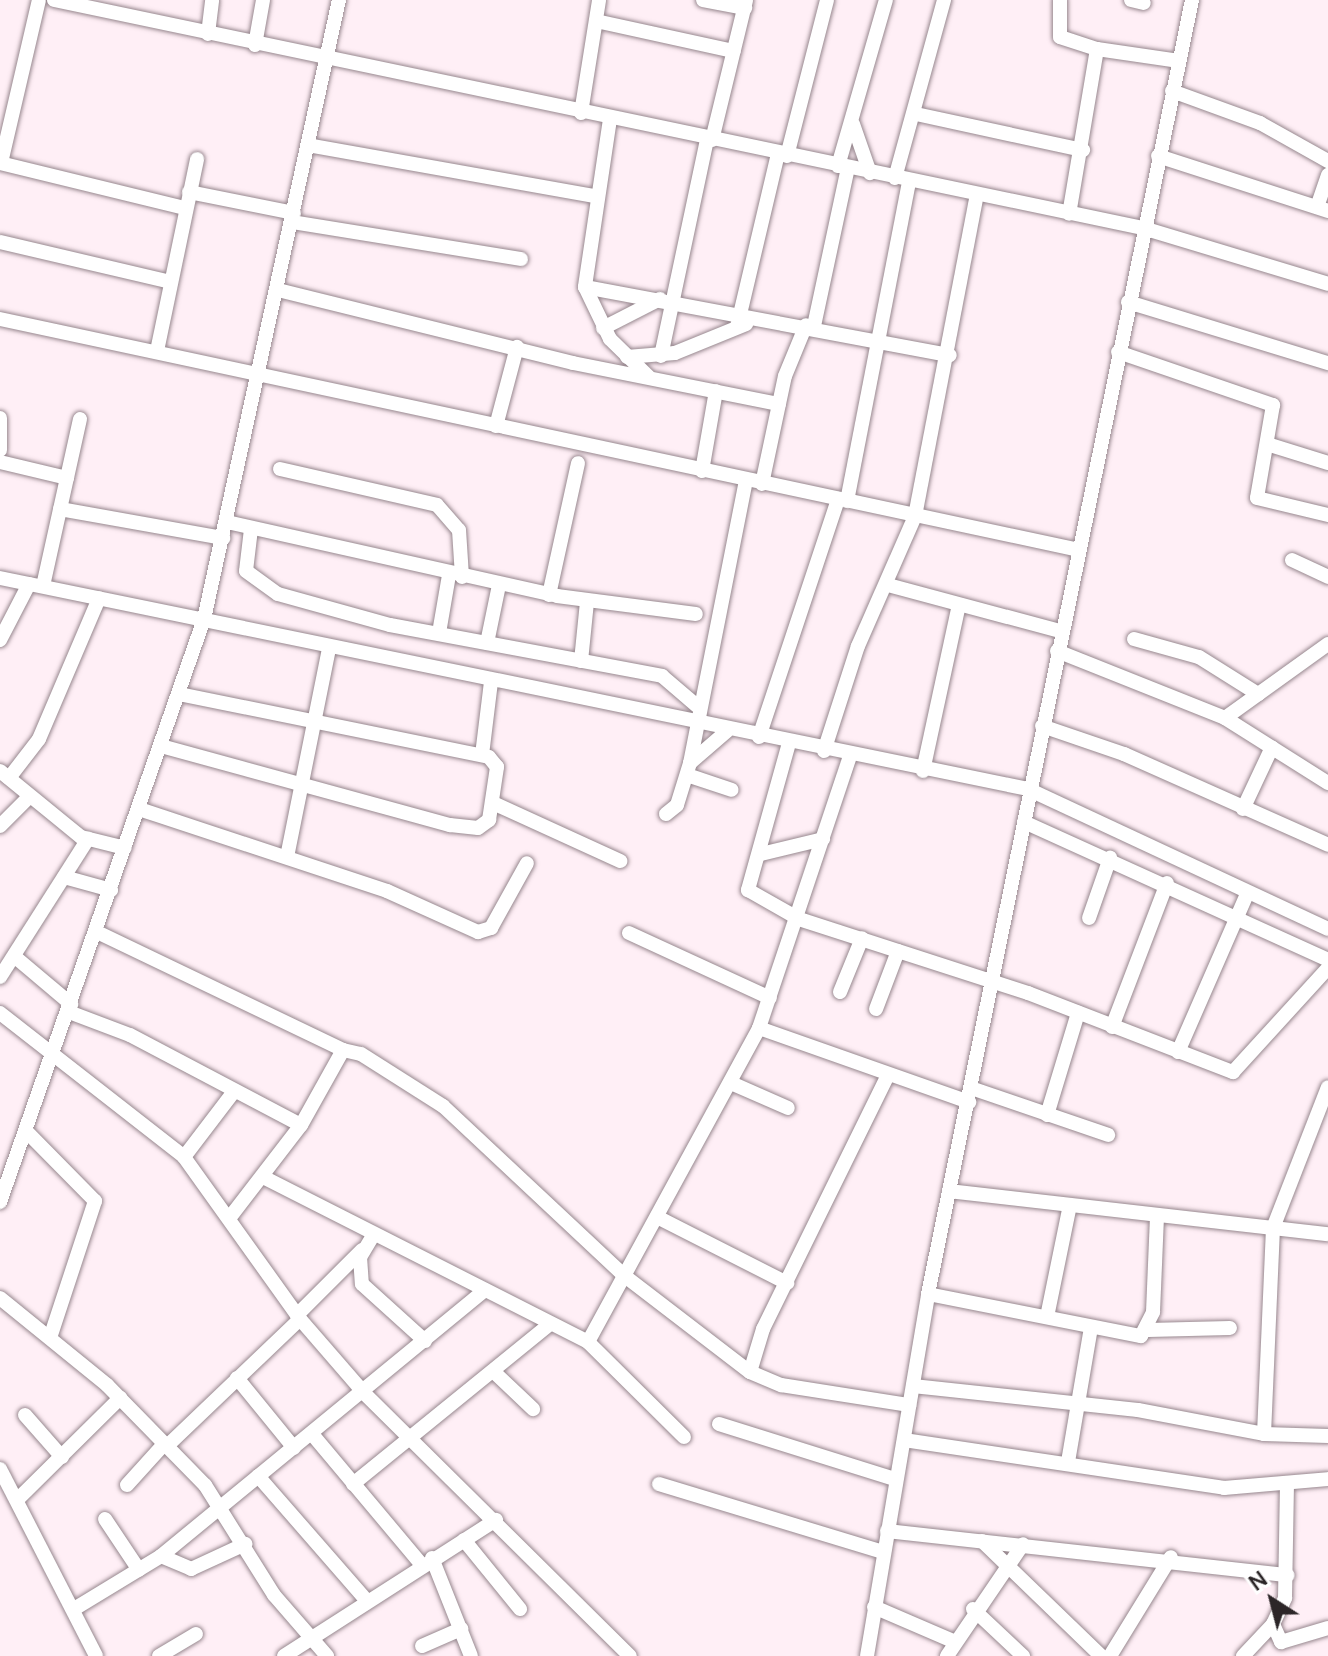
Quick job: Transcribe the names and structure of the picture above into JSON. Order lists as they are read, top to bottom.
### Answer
{
  "north": "top left"
}
